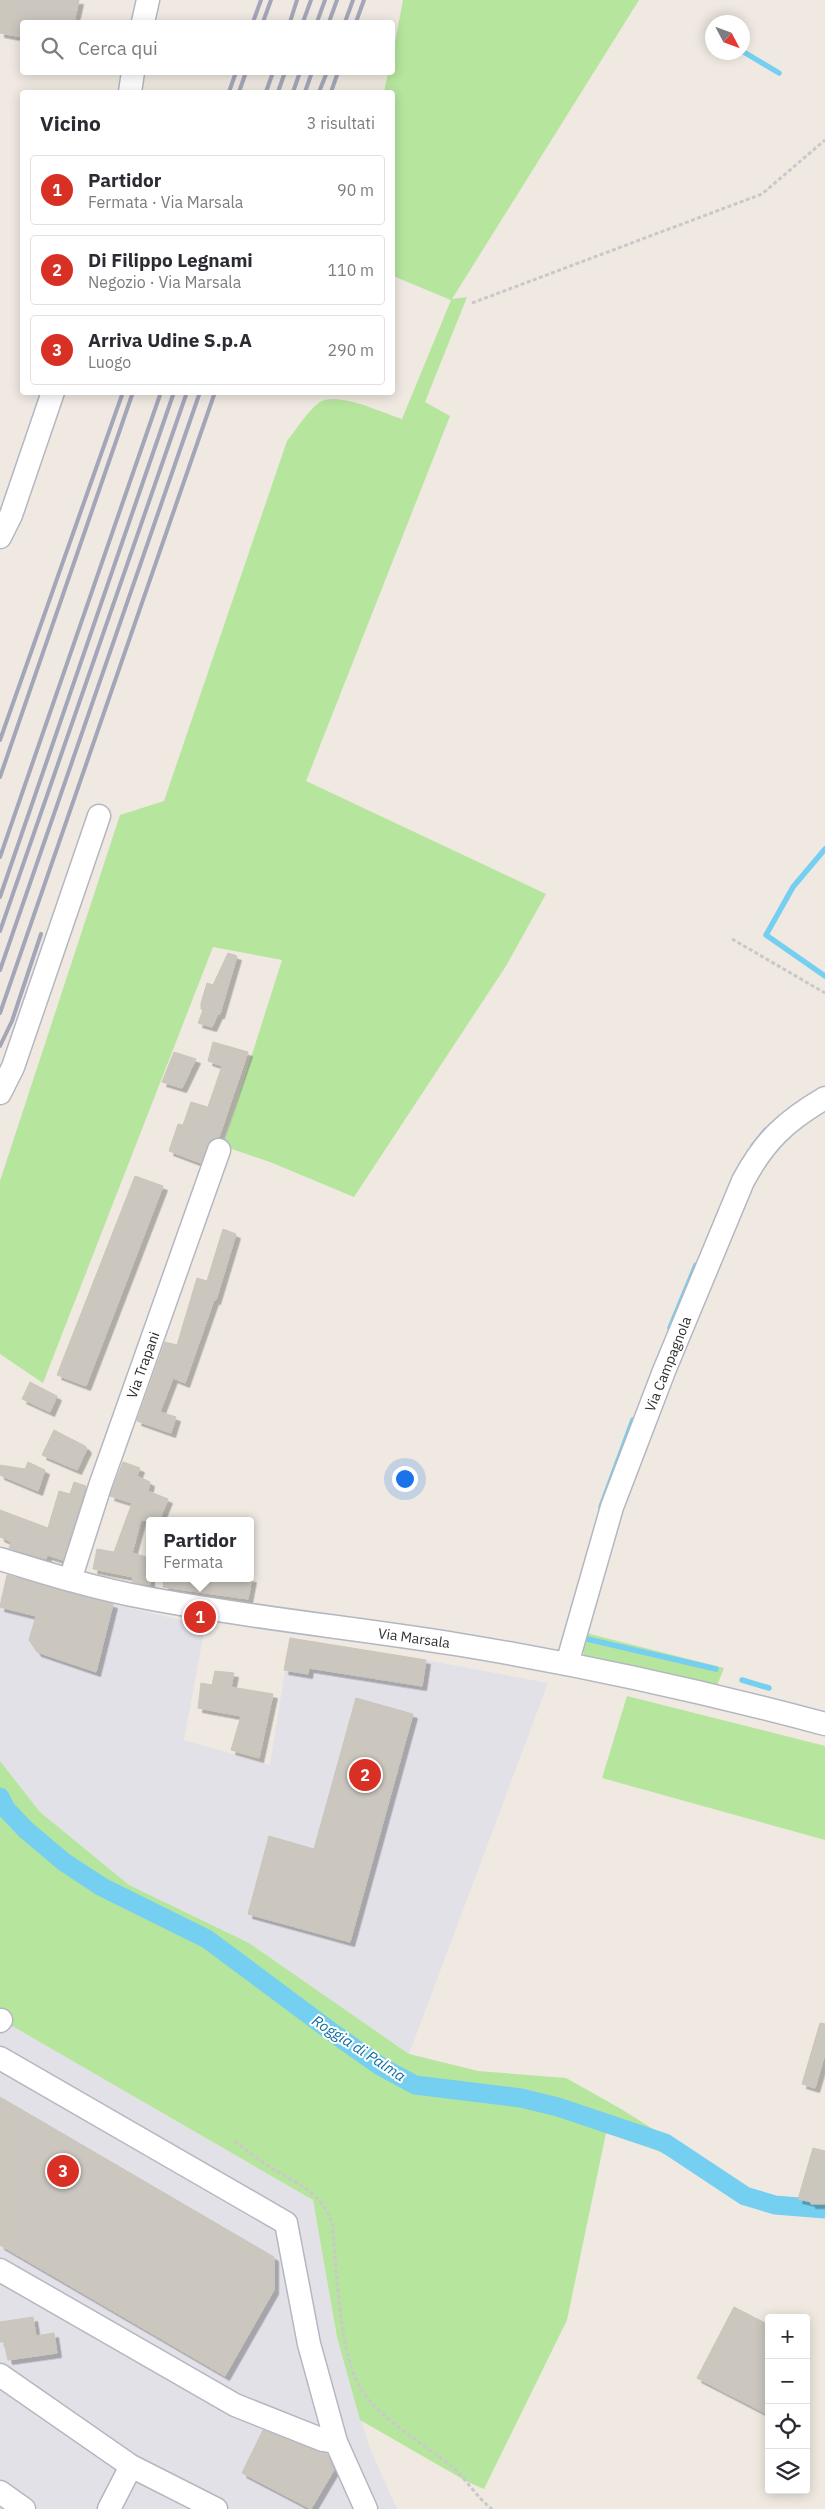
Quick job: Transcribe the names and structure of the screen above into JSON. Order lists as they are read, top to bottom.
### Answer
{
  "streets": {
    "street": ["Via Campagnola", "Via Trapani", "Via Marsala"]
  },
  "crossings": [
    ["Via Campagnola", "Via Marsala"],
    ["Via Trapani", "Via Marsala"]
  ],
  "water": ["Roggia di Palma"],
  "north": "bottom right",
  "page": {
    "search": "Cerca qui",
    "heading": ["Vicino", "3 risultati"],
    "list": [
      {
        "mark": "1",
        "name": "Partidor",
        "note": "Fermata · Via Marsala",
        "value": "90 m"
      },
      {
        "mark": "2",
        "name": "Di Filippo Legnami",
        "note": "Negozio · Via Marsala",
        "value": "110 m"
      },
      {
        "mark": "3",
        "name": "Arriva Udine S.p.A",
        "note": "Luogo",
        "value": "290 m"
      }
    ],
    "popup": ["Partidor", "Fermata"],
    "pins": ["1", "2", "3"],
    "map_buttons": ["+", "−"]
  }
}
